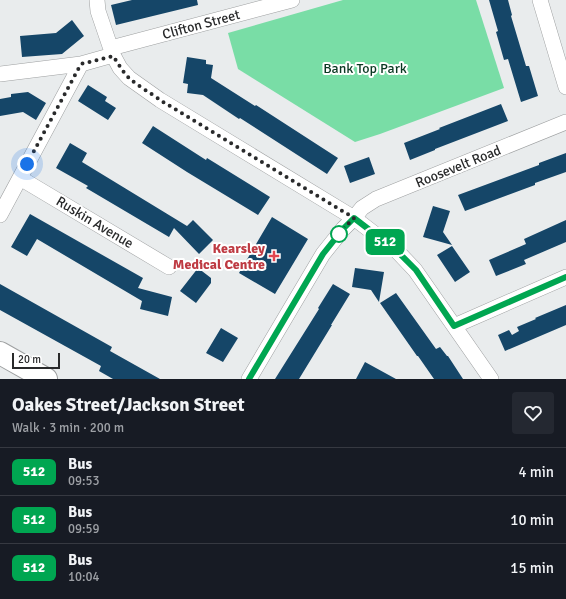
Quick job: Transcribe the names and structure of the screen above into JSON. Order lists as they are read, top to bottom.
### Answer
{
  "streets": {
    "street": ["Clifton Street", "Roosevelt Road", "Ruskin Avenue"]
  },
  "parks": ["Bank Top Park"],
  "places": {
    "health": ["Kearsley Medical Centre"]
  },
  "lines": ["bus line 512"],
  "scale_bar": "20 m",
  "page": {
    "on_map": "512",
    "scale": "20 m",
    "heading": ["Oakes Street/Jackson Street", "Walk · 3 min · 200 m"],
    "list": [
      {
        "mark": "512",
        "name": "Bus",
        "note": "09:53",
        "value": "4 min"
      },
      {
        "mark": "512",
        "name": "Bus",
        "note": "09:59",
        "value": "10 min"
      },
      {
        "mark": "512",
        "name": "Bus",
        "note": "10:04",
        "value": "15 min"
      }
    ]
  }
}
